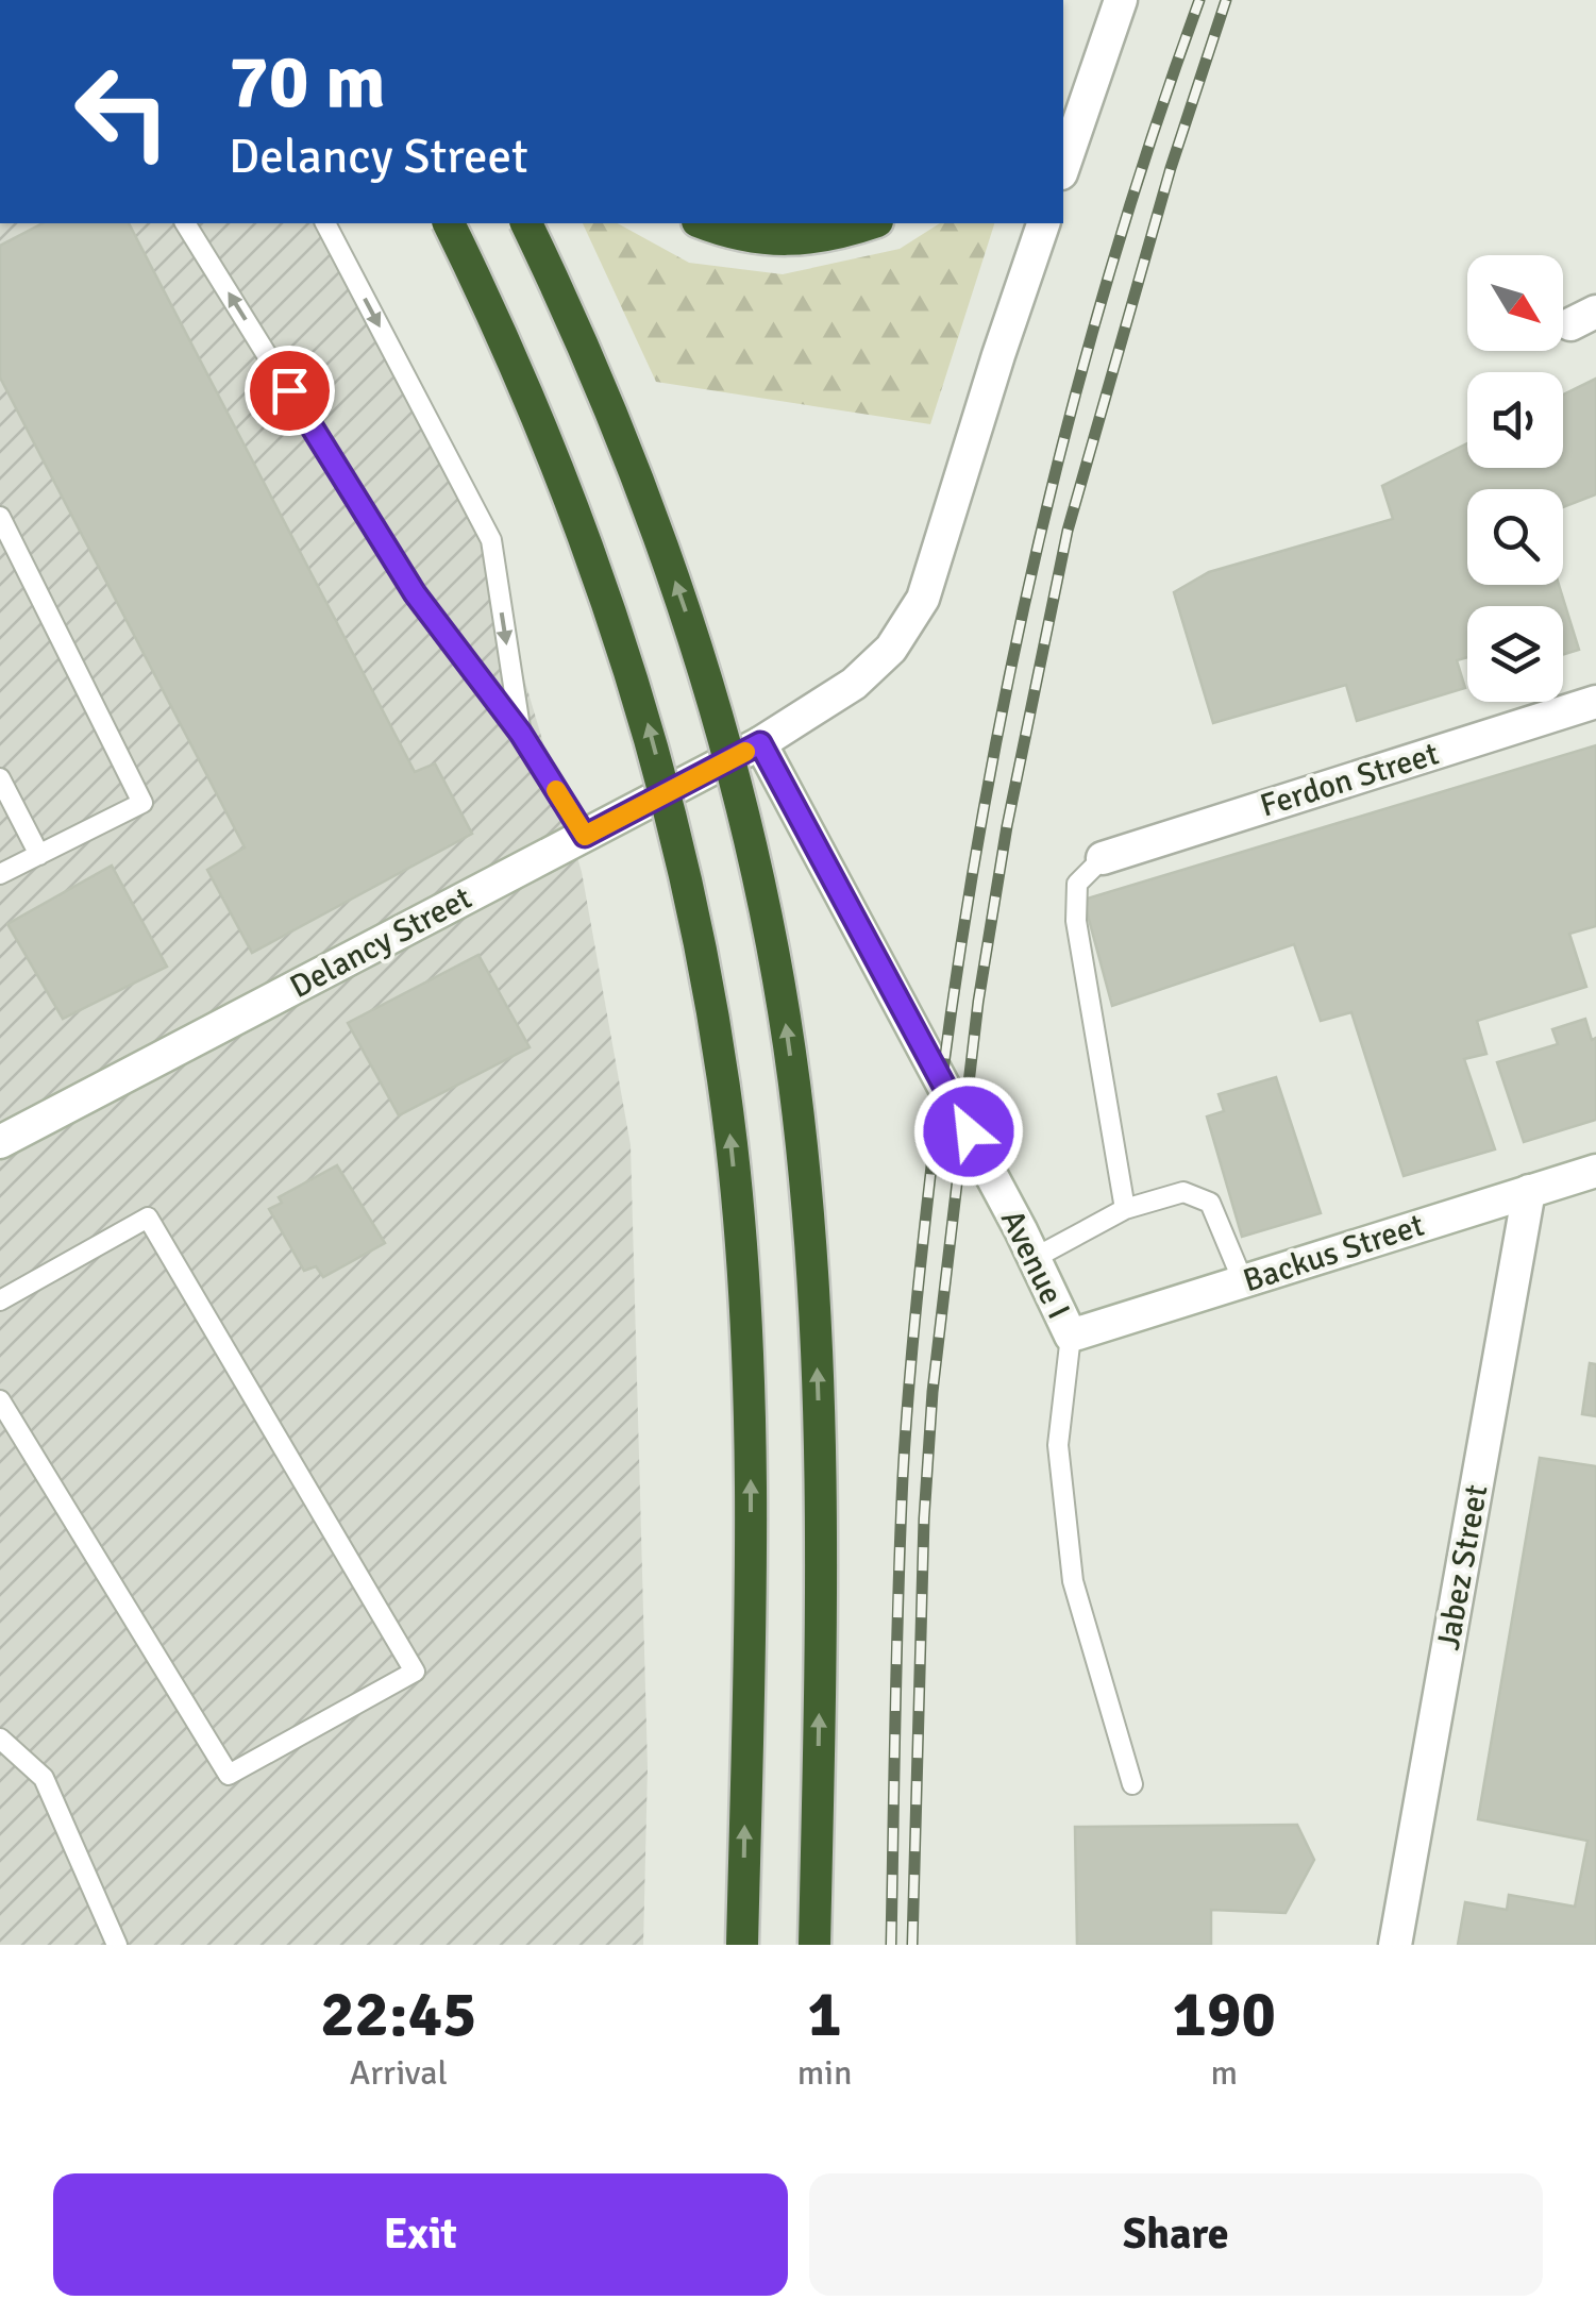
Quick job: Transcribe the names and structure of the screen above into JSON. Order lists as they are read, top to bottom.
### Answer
{
  "streets": {
    "street": [
      "Ferdon Street",
      "Delancy Street",
      "Backus Street",
      "Avenue I",
      "Jabez Street"
    ]
  },
  "crossings": [
    ["Delancy Street", "Avenue I"],
    ["Backus Street", "Avenue I"],
    ["Backus Street", "Jabez Street"]
  ],
  "north": "bottom right",
  "page": {
    "turn": ["70 m", "Delancy Street"],
    "eta": [
      "22:45",
      "Arrival",
      "1",
      "min",
      "190",
      "m"
    ],
    "buttons": ["Exit", "Share"]
  }
}
